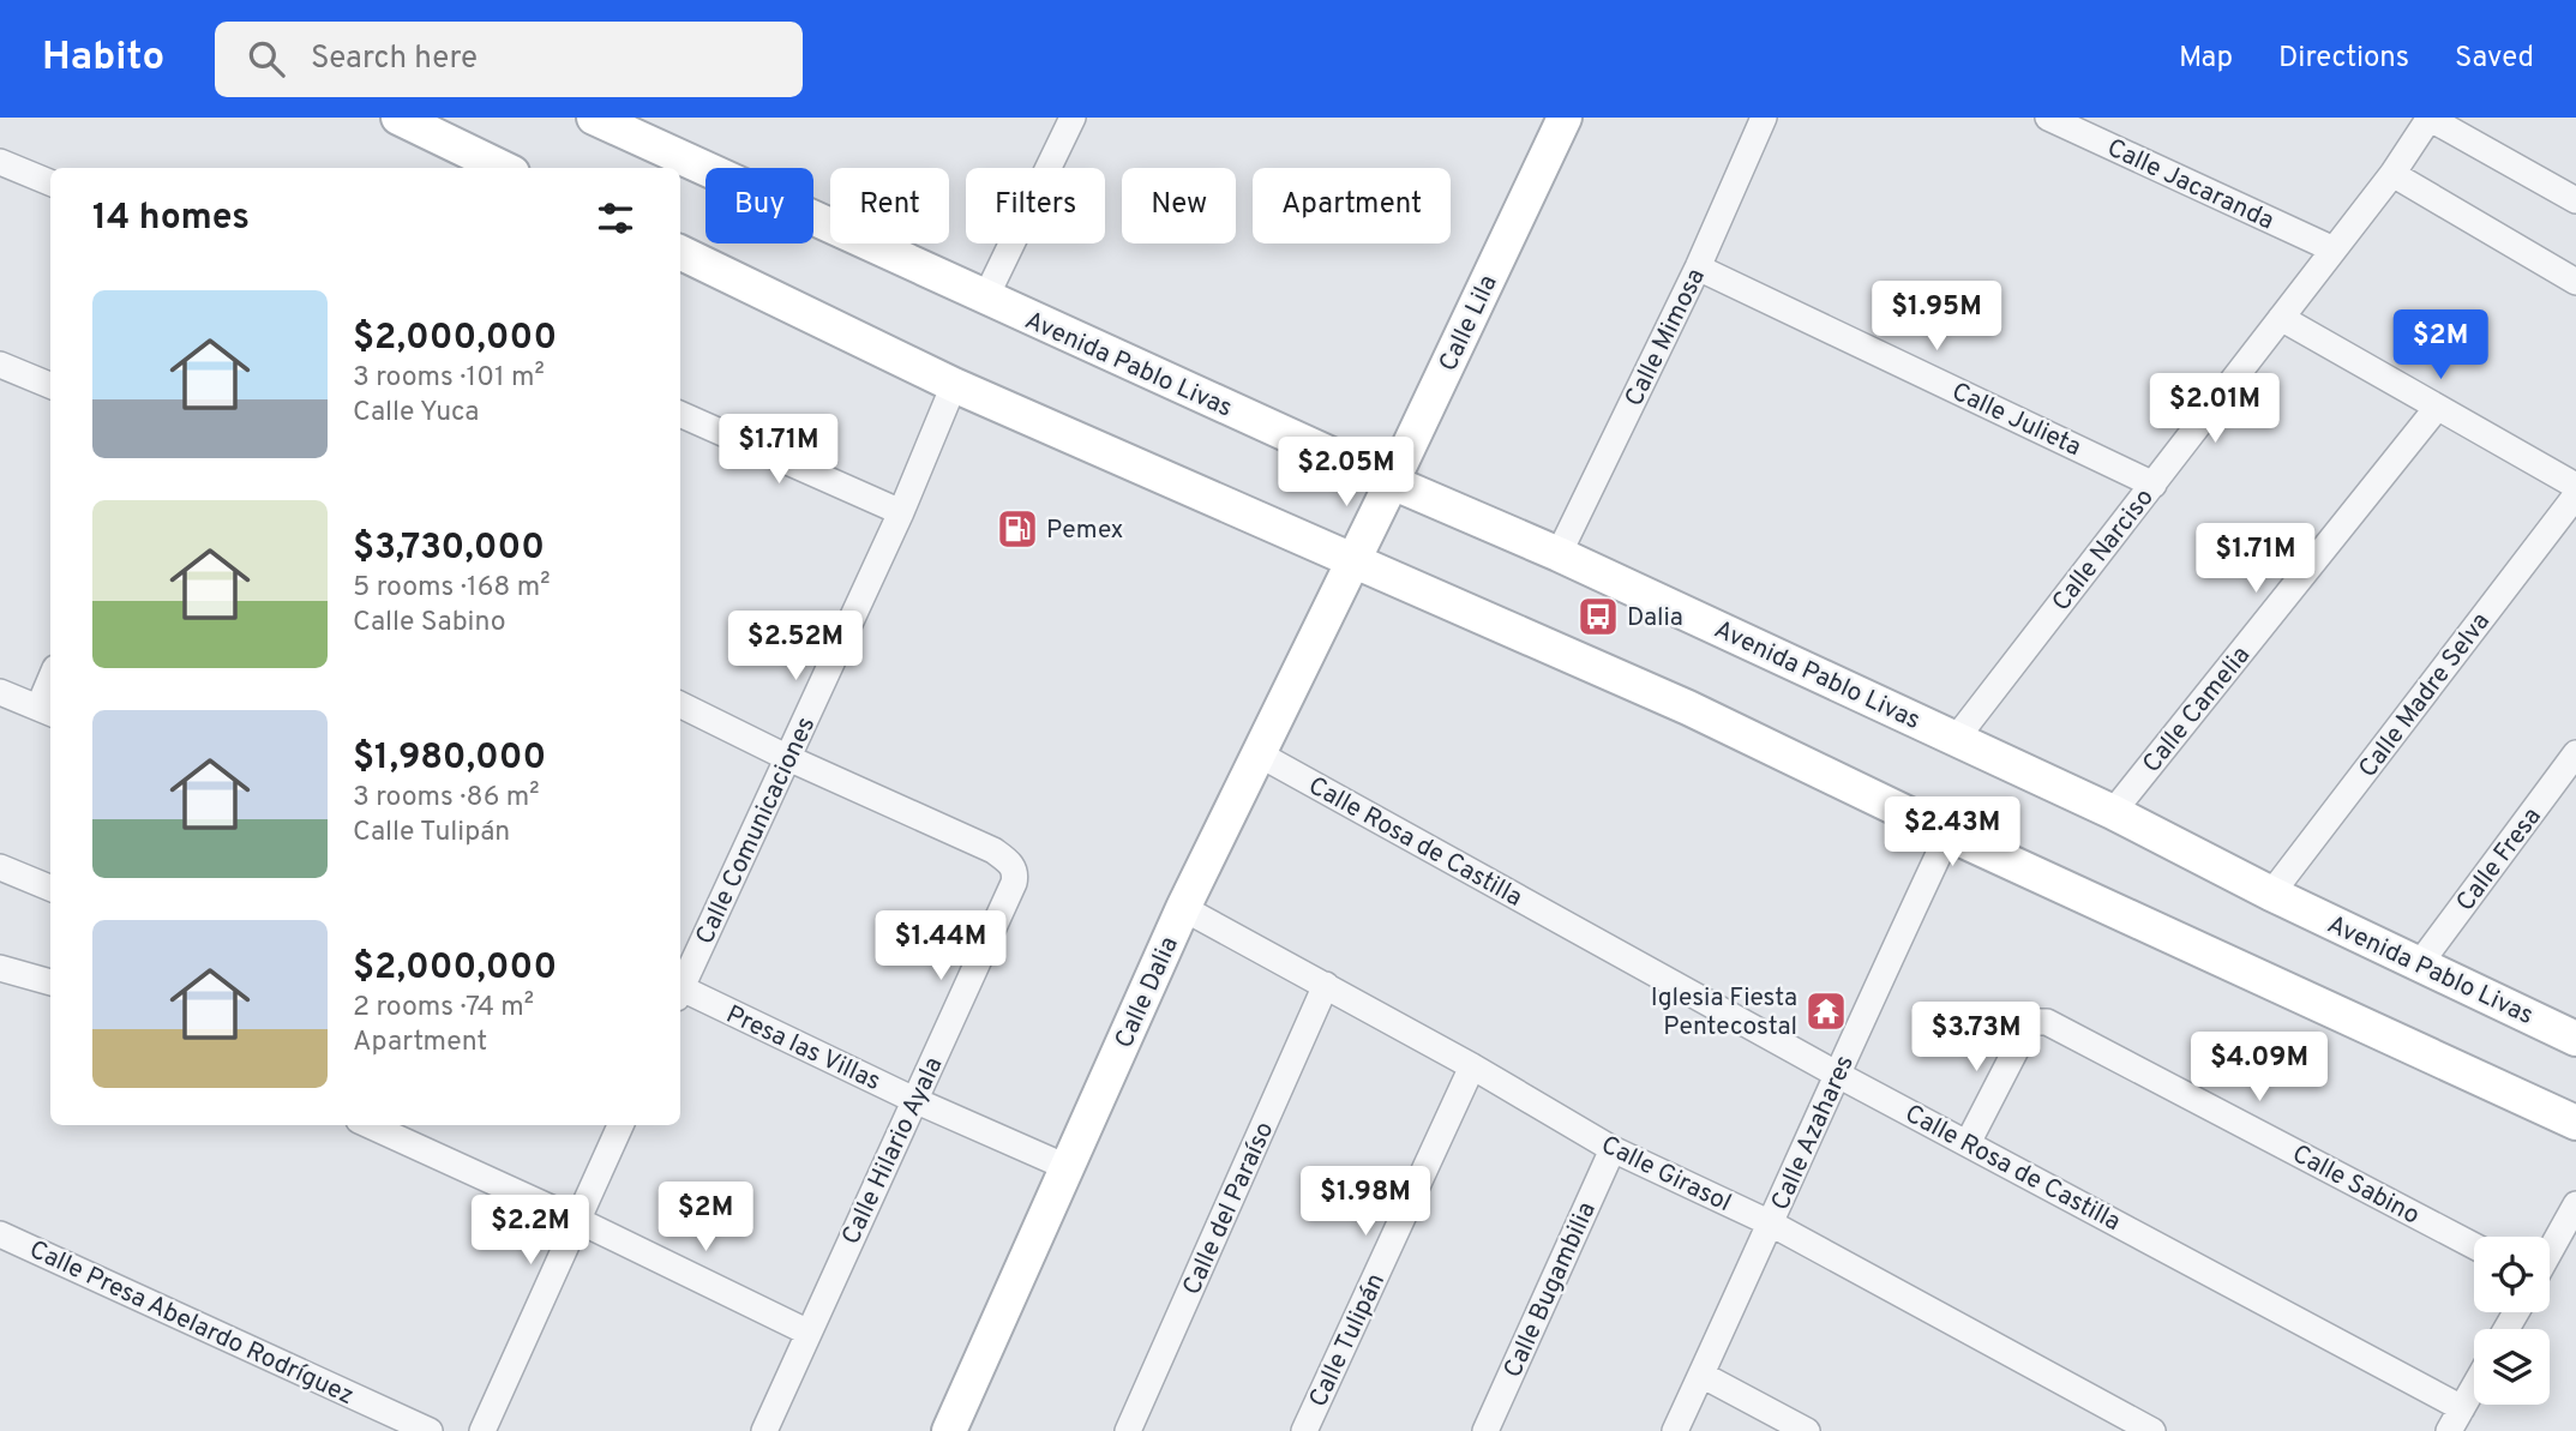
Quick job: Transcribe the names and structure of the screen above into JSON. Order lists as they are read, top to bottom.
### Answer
{
  "streets": {
    "main road": ["Calle Lila", "Avenida Pablo Livas", "Calle Dalia"],
    "street": [
      "Calle Jacaranda",
      "Calle Mimosa",
      "Calle Julieta",
      "Calle Narciso",
      "Calle Madre Selva",
      "Calle Camelia",
      "Calle Comunicaciones",
      "Calle Rosa de Castilla",
      "Calle Fresa",
      "Presa las Villas",
      "Calle Azahares",
      "Calle Hilario Ayala",
      "Calle Girasol",
      "Calle Sabino",
      "Calle del Paraíso",
      "Calle Bugambilia",
      "Calle Presa Abelardo Rodríguez",
      "Calle Tulipán"
    ]
  },
  "crossings": [
    ["Calle Jacaranda", "Calle Narciso"],
    ["Calle Lila", "Avenida Pablo Livas"],
    ["Calle Lila", "Calle Dalia"],
    ["Calle Mimosa", "Avenida Pablo Livas"],
    ["Calle Mimosa", "Calle Julieta"],
    ["Avenida Pablo Livas", "Calle Narciso"],
    ["Avenida Pablo Livas", "Calle Madre Selva"],
    ["Avenida Pablo Livas", "Calle Camelia"],
    ["Avenida Pablo Livas", "Calle Fresa"],
    ["Calle Julieta", "Calle Narciso"],
    ["Calle Comunicaciones", "Calle Hilario Ayala"],
    ["Calle Rosa de Castilla", "Calle Dalia"],
    ["Calle Rosa de Castilla", "Calle Azahares"],
    ["Calle Rosa de Castilla", "Calle Sabino"],
    ["Calle Dalia", "Presa las Villas"],
    ["Calle Dalia", "Calle Girasol"],
    ["Presa las Villas", "Calle Hilario Ayala"],
    ["Calle Azahares", "Calle Girasol"],
    ["Calle Girasol", "Calle del Paraíso"],
    ["Calle Girasol", "Calle Bugambilia"],
    ["Calle Girasol", "Calle Tulipán"]
  ],
  "places": {
    "fuel station": ["Pemex"],
    "bus stop": ["Dalia"],
    "temple": ["Iglesia Fiesta Pentecostal"]
  },
  "page": {
    "header": "Habito",
    "search": "Search here",
    "nav": ["Map", "Directions", "Saved"],
    "chip": [
      "Buy",
      "Rent",
      "Filters",
      "New",
      "Apartment"
    ],
    "heading": "14 homes",
    "list": [
      {
        "name": "$2,000,000",
        "note": "3 rooms · 101 m² · Calle Yuca"
      },
      {
        "name": "$3,730,000",
        "note": "5 rooms · 168 m² · Calle Sabino"
      },
      {
        "name": "$1,980,000",
        "note": "3 rooms · 86 m² · Calle Tulipán"
      },
      {
        "name": "$2,000,000",
        "note": "2 rooms · 74 m² · Apartment"
      }
    ],
    "price": [
      "$1.95M",
      "$2M",
      "$2.01M",
      "$1.71M",
      "$2.05M",
      "$1.71M",
      "$2.52M",
      "$2.43M",
      "$1.44M",
      "$3.73M",
      "$4.09M",
      "$1.98M",
      "$2M",
      "$2.2M"
    ]
  }
}
